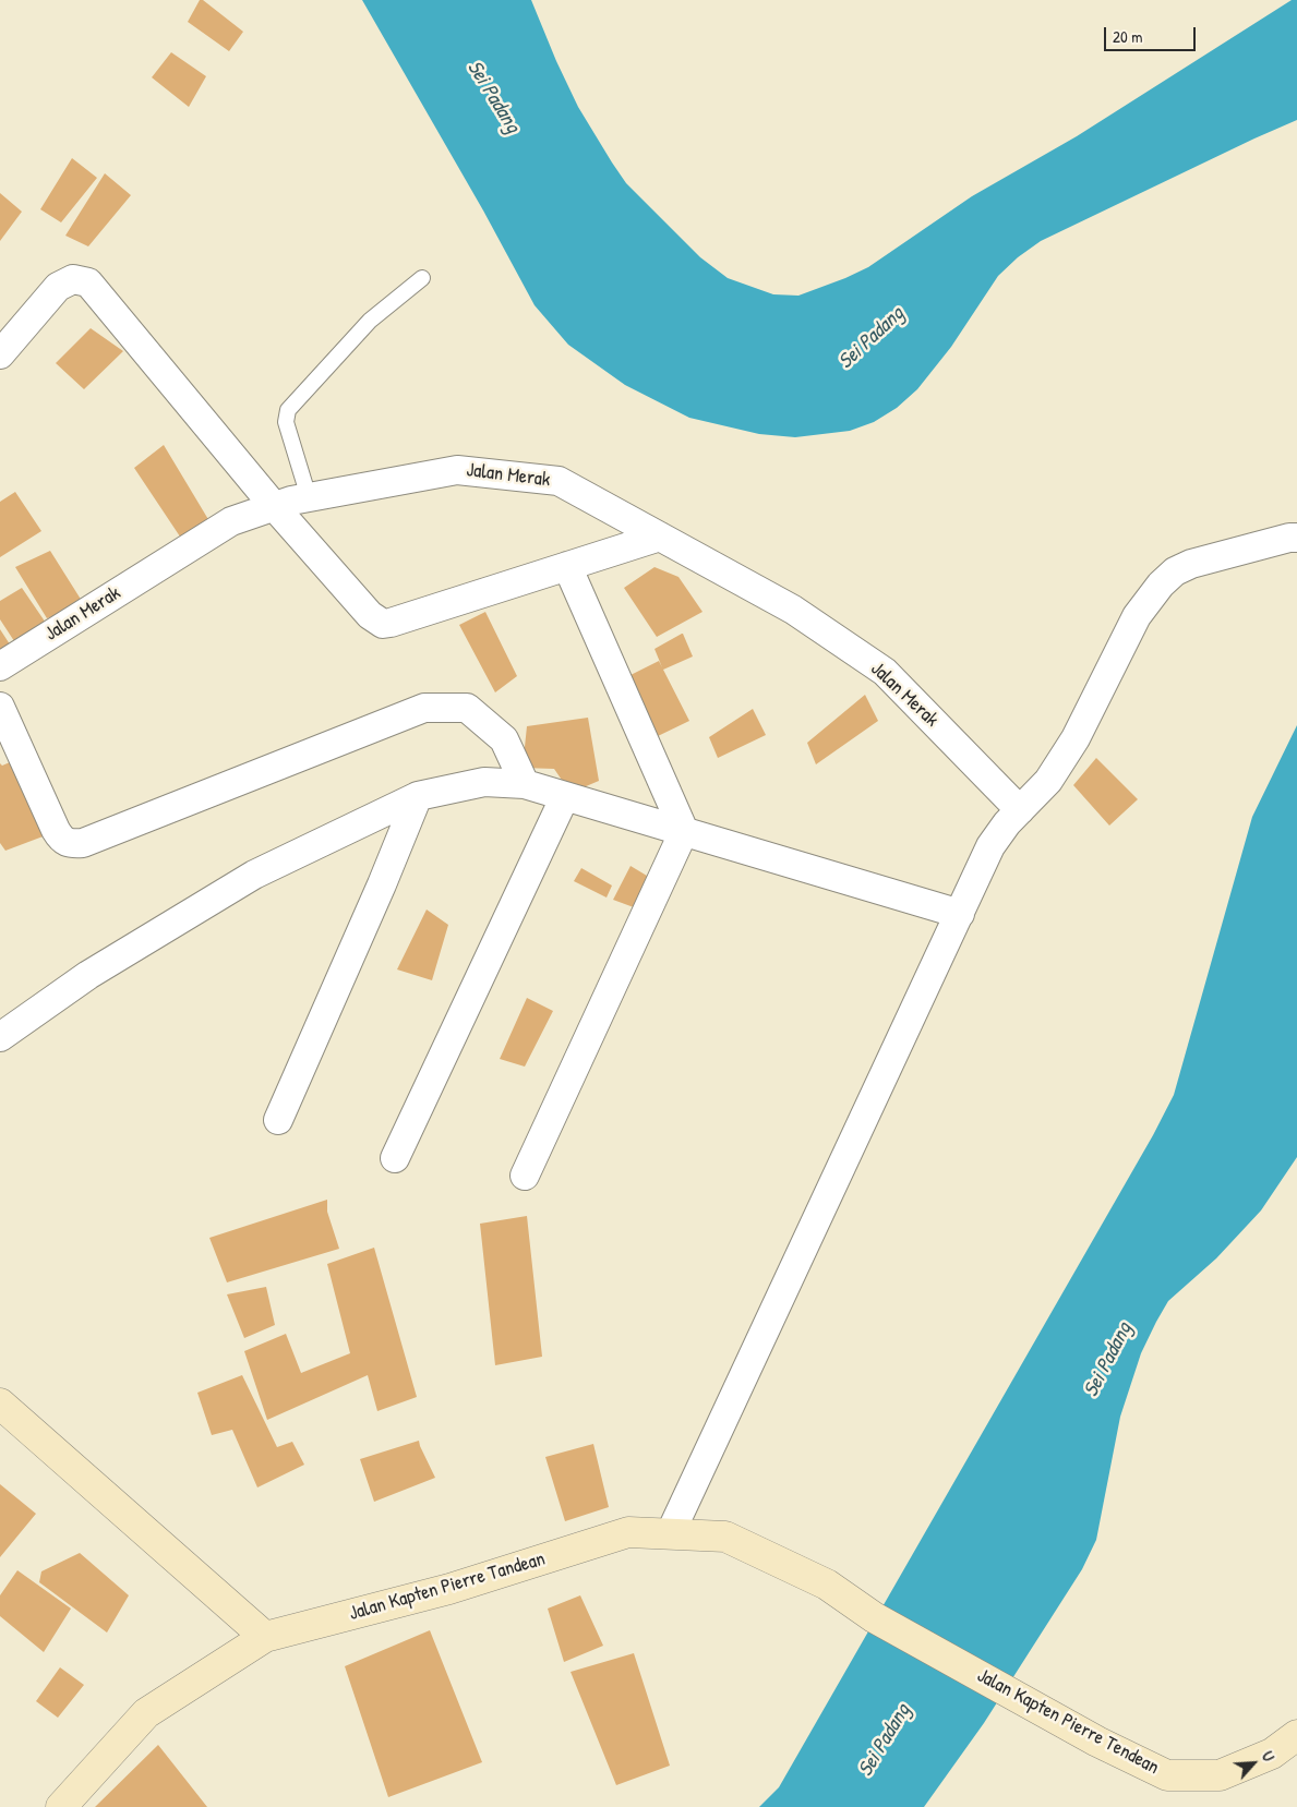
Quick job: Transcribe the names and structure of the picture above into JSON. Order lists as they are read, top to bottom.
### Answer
{
  "streets": {
    "main road": ["Jalan Kapten Pierre Tandean", "Jalan Kapten Pierre Tendean"],
    "street": ["Jalan Merak"]
  },
  "crossings": [
    ["Jalan Kapten Pierre Tandean", "Jalan Kapten Pierre Tendean"]
  ],
  "water": ["Sei Padang"],
  "scale_bar": "20 m",
  "north": "top right"
}
